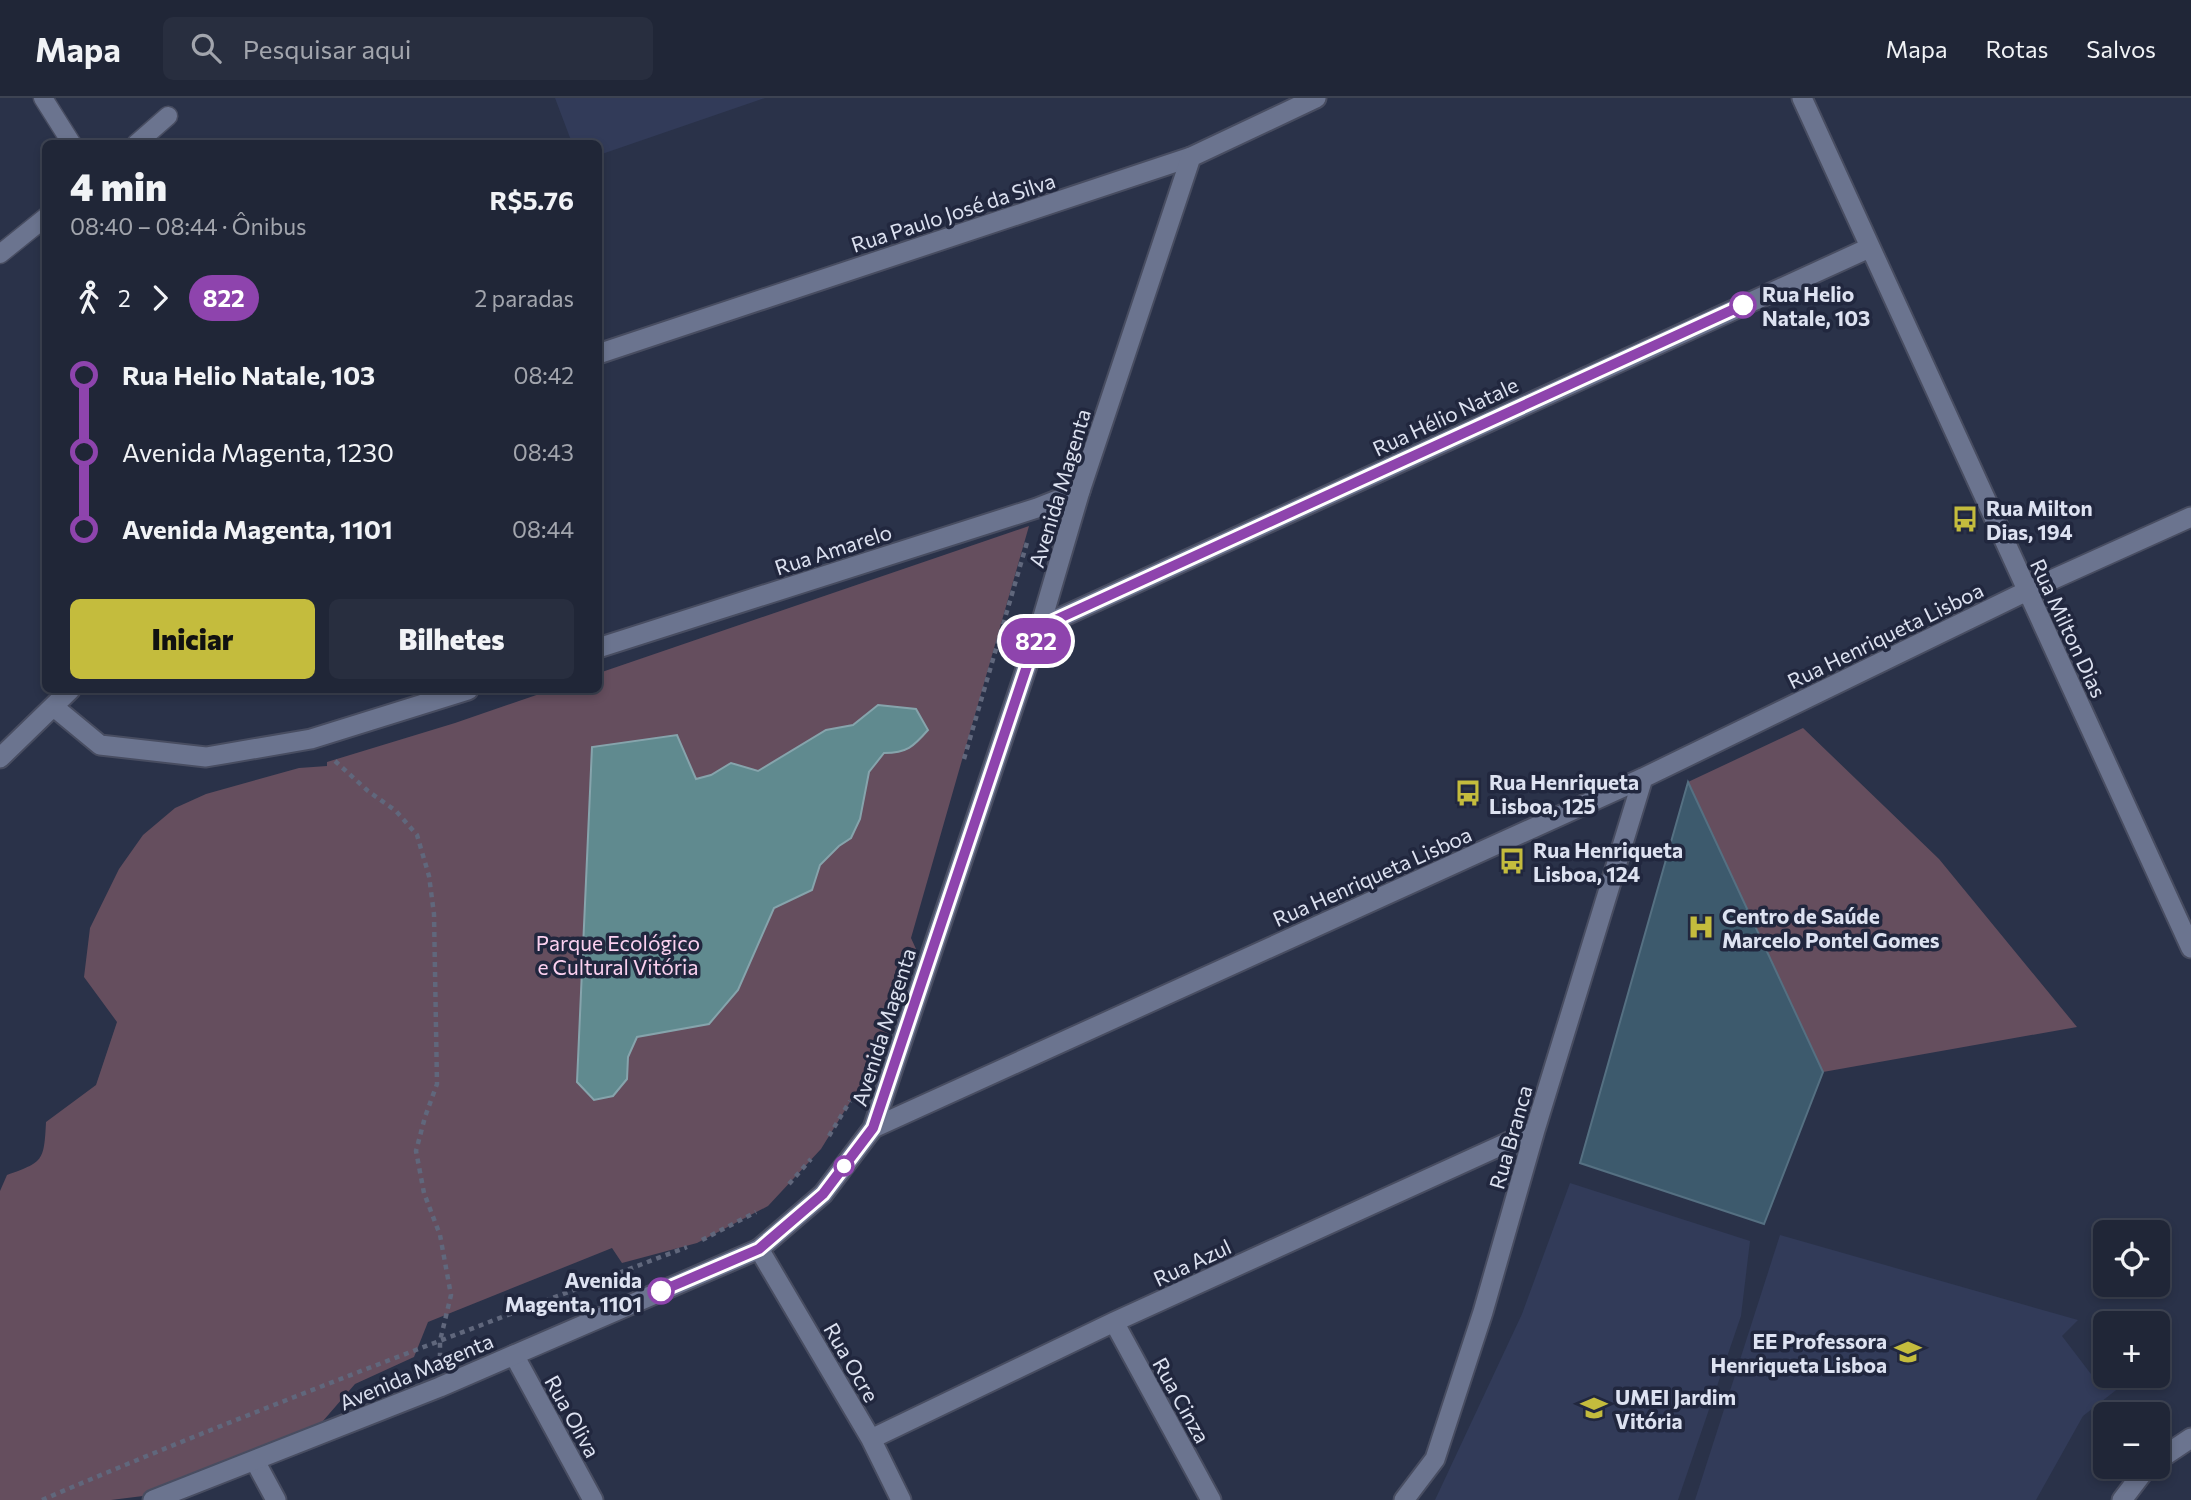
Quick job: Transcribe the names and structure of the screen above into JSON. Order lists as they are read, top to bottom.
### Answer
{
  "streets": {
    "street": [
      "Rua Paulo José da Silva",
      "Rua Hélio Natale",
      "Avenida Magenta",
      "Rua Amarelo",
      "Rua Milton Dias",
      "Rua Henriqueta Lisboa",
      "Rua Branca",
      "Rua Azul",
      "Rua Ocre",
      "Rua Cinza",
      "Rua Oliva"
    ]
  },
  "crossings": [
    ["Rua Paulo José da Silva", "Avenida Magenta"],
    ["Rua Hélio Natale", "Avenida Magenta"],
    ["Rua Hélio Natale", "Rua Milton Dias"],
    ["Avenida Magenta", "Rua Amarelo"],
    ["Avenida Magenta", "Rua Henriqueta Lisboa"],
    ["Avenida Magenta", "Rua Ocre"],
    ["Avenida Magenta", "Rua Oliva"],
    ["Rua Milton Dias", "Rua Henriqueta Lisboa"],
    ["Rua Henriqueta Lisboa", "Rua Branca"],
    ["Rua Branca", "Rua Azul"],
    ["Rua Azul", "Rua Ocre"],
    ["Rua Azul", "Rua Cinza"]
  ],
  "parks": ["Parque Ecológico e Cultural Vitória"],
  "places": {
    "other": ["Rua Helio Natale, 103", "Avenida Magenta, 1101"],
    "bus stop": ["Rua Milton Dias, 194", "Rua Henriqueta Lisboa, 125", "Rua Henriqueta Lisboa, 124"],
    "hospital": ["Centro de Saúde Marcelo Pontel Gomes"],
    "school or university": ["EE Professora Henriqueta Lisboa", "UMEI Jardim Vitória"]
  },
  "lines": ["bus line 822"],
  "page": {
    "header": "Mapa",
    "search": "Pesquisar aqui",
    "nav": ["Mapa", "Rotas", "Salvos"],
    "on_map": "822",
    "heading": ["4 min", "08:40 – 08:44 · Ônibus", "R$5.76"],
    "legs": ["2", "822", "2 paradas"],
    "list": [
      {
        "name": "Rua Helio Natale, 103",
        "value": "08:42"
      },
      {
        "name": "Avenida Magenta, 1230",
        "value": "08:43"
      },
      {
        "name": "Avenida Magenta, 1101",
        "value": "08:44"
      }
    ],
    "buttons": ["Iniciar", "Bilhetes"],
    "map_buttons": ["+", "−"]
  }
}
